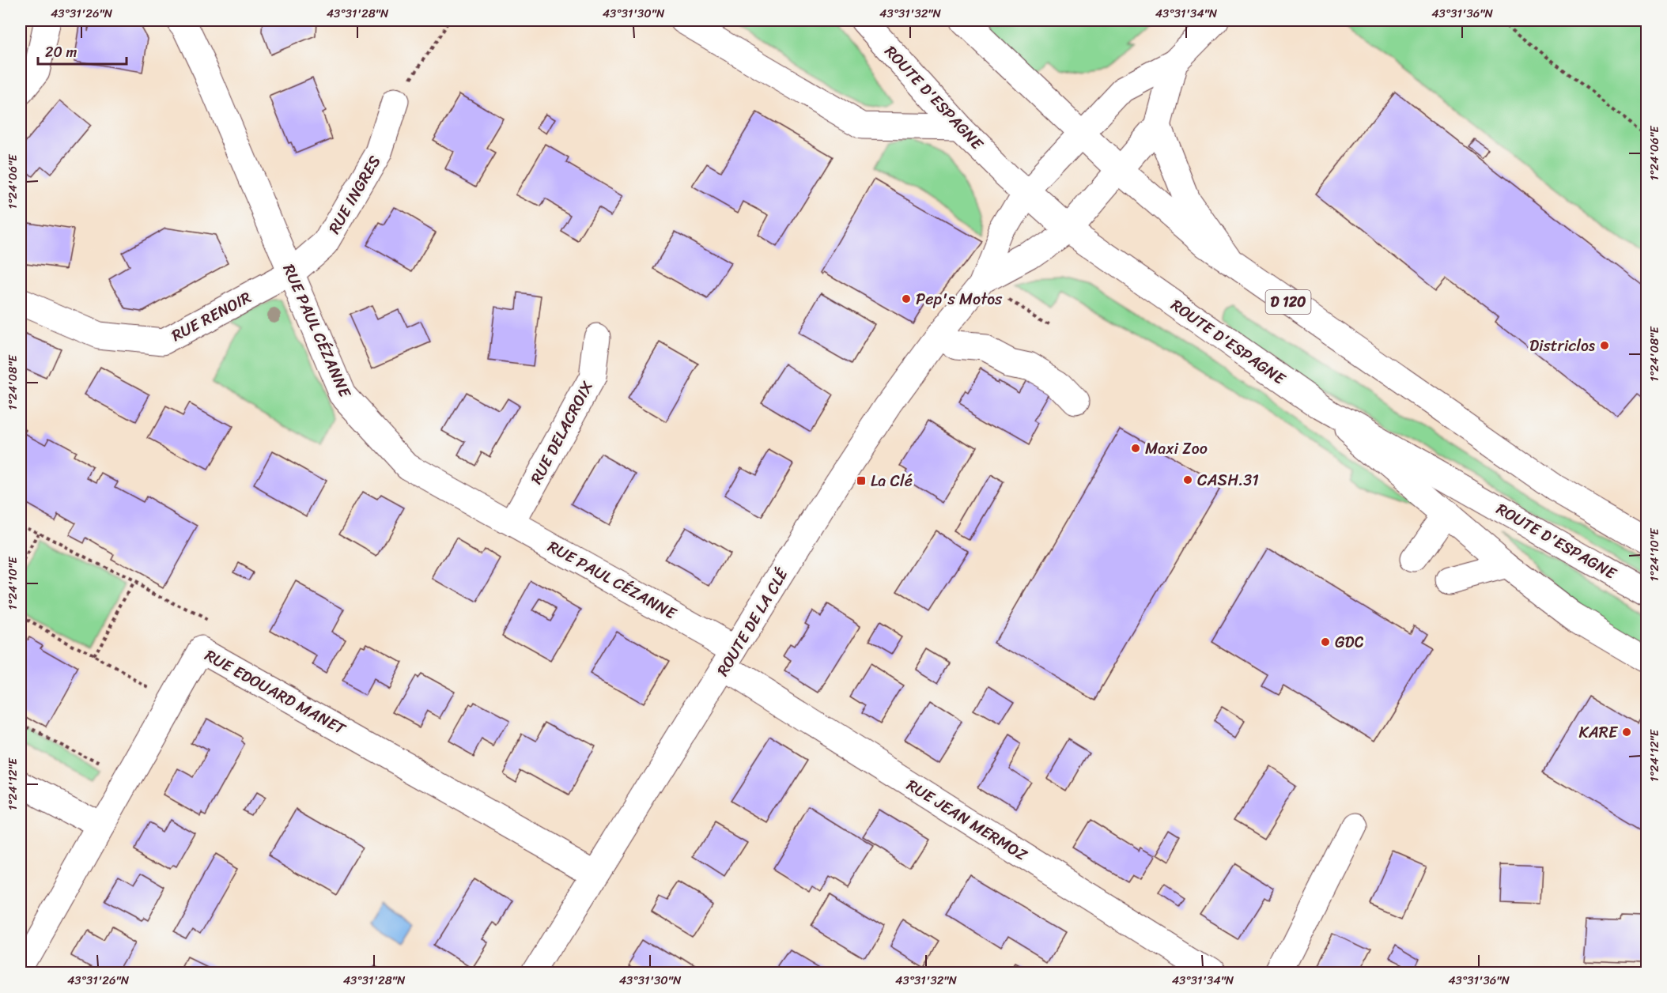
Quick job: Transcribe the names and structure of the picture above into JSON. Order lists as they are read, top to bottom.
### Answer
{
  "streets": {
    "street": [
      "ROUTE D'ESPAGNE",
      "RUE INGRES",
      "D 120",
      "RUE RENOIR",
      "RUE PAUL CÉZANNE",
      "RUE DELACROIX",
      "ROUTE DE LA CLÉ",
      "RUE EDOUARD MANET",
      "RUE JEAN MERMOZ"
    ]
  },
  "crossings": [
    ["ROUTE D'ESPAGNE", "ROUTE DE LA CLÉ"],
    ["RUE INGRES", "RUE RENOIR"],
    ["RUE INGRES", "RUE PAUL CÉZANNE"],
    ["D 120", "ROUTE DE LA CLÉ"],
    ["RUE RENOIR", "RUE PAUL CÉZANNE"],
    ["RUE PAUL CÉZANNE", "RUE DELACROIX"],
    ["RUE PAUL CÉZANNE", "ROUTE DE LA CLÉ"],
    ["RUE PAUL CÉZANNE", "RUE JEAN MERMOZ"],
    ["ROUTE DE LA CLÉ", "RUE EDOUARD MANET"],
    ["ROUTE DE LA CLÉ", "RUE JEAN MERMOZ"]
  ],
  "places": {
    "other": [
      "Pep's Motos",
      "Districlos",
      "Maxi Zoo",
      "CASH.31",
      "GDC",
      "KARE"
    ],
    "transit": ["La Clé"]
  },
  "scale_bar": "20 m",
  "coordinates": [
    "43°31'26\"N",
    "43°31'28\"N",
    "43°31'30\"N",
    "43°31'32\"N",
    "43°31'34\"N",
    "43°31'36\"N",
    "1°24'06\"E",
    "1°24'08\"E",
    "1°24'10\"E",
    "1°24'12\"E"
  ]
}
